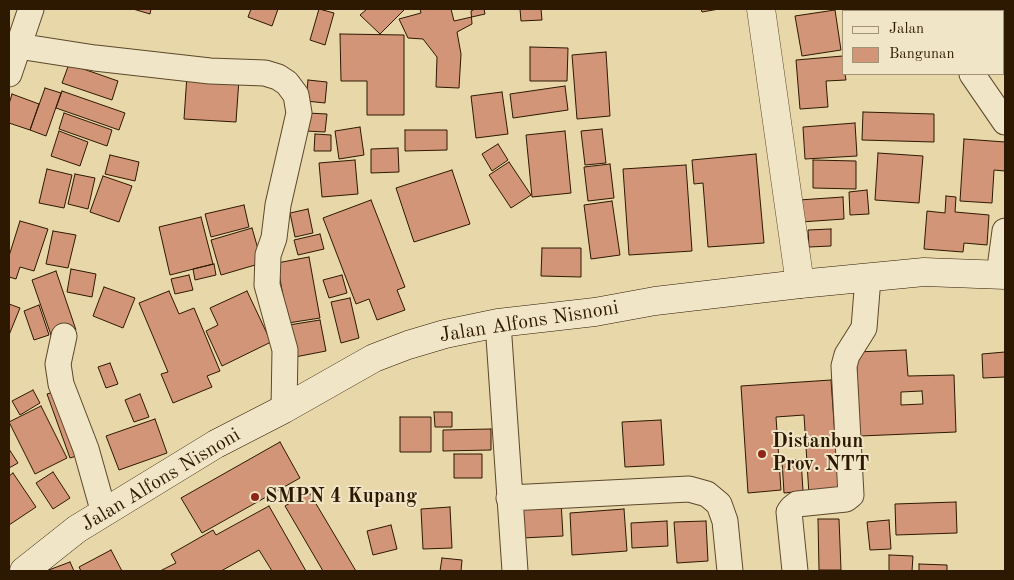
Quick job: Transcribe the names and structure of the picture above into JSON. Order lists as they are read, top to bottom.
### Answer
{
  "streets": {
    "main road": ["Jalan Alfons Nisnoni"]
  },
  "places": ["Distanbun Prov. NTT", "SMPN 4 Kupang"],
  "legend": ["Jalan", "Bangunan"]
}
